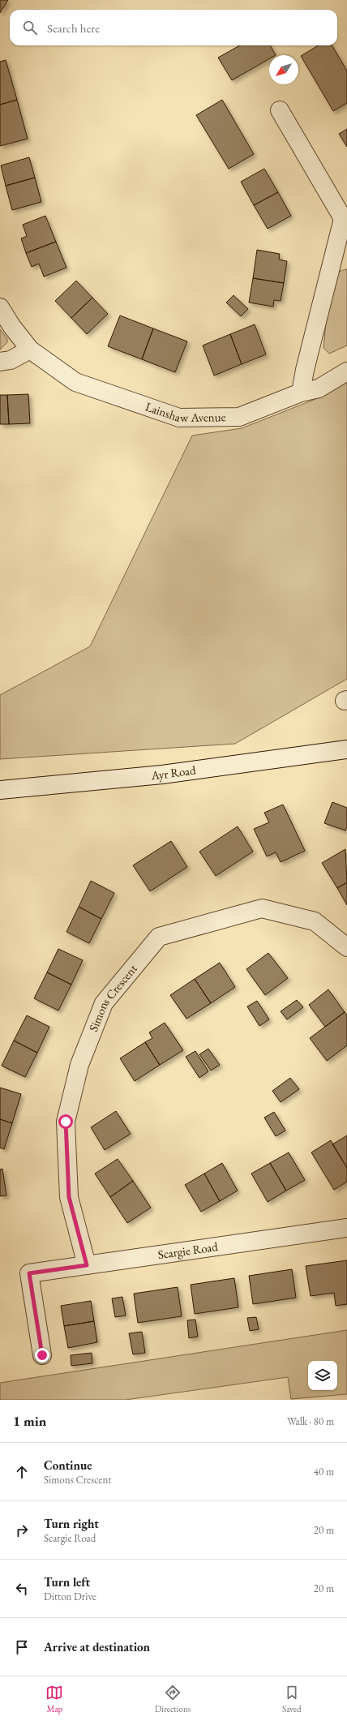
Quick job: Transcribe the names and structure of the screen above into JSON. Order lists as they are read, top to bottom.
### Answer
{
  "streets": {
    "street": [
      "Lainshaw Avenue",
      "Ayr Road",
      "Simons Crescent",
      "Scargie Road"
    ]
  },
  "crossings": [
    ["Simons Crescent", "Scargie Road"]
  ],
  "north": "bottom left",
  "page": {
    "search": "Search here",
    "heading": ["1 min", "Walk · 80 m"],
    "list": [
      ["Continue", "Simons Crescent", "40 m"],
      ["Turn right", "Scargie Road", "20 m"],
      ["Turn left", "Ditton Drive", "20 m"],
      "Arrive at destination"
    ],
    "nav": ["Map", "Directions", "Saved"]
  }
}
